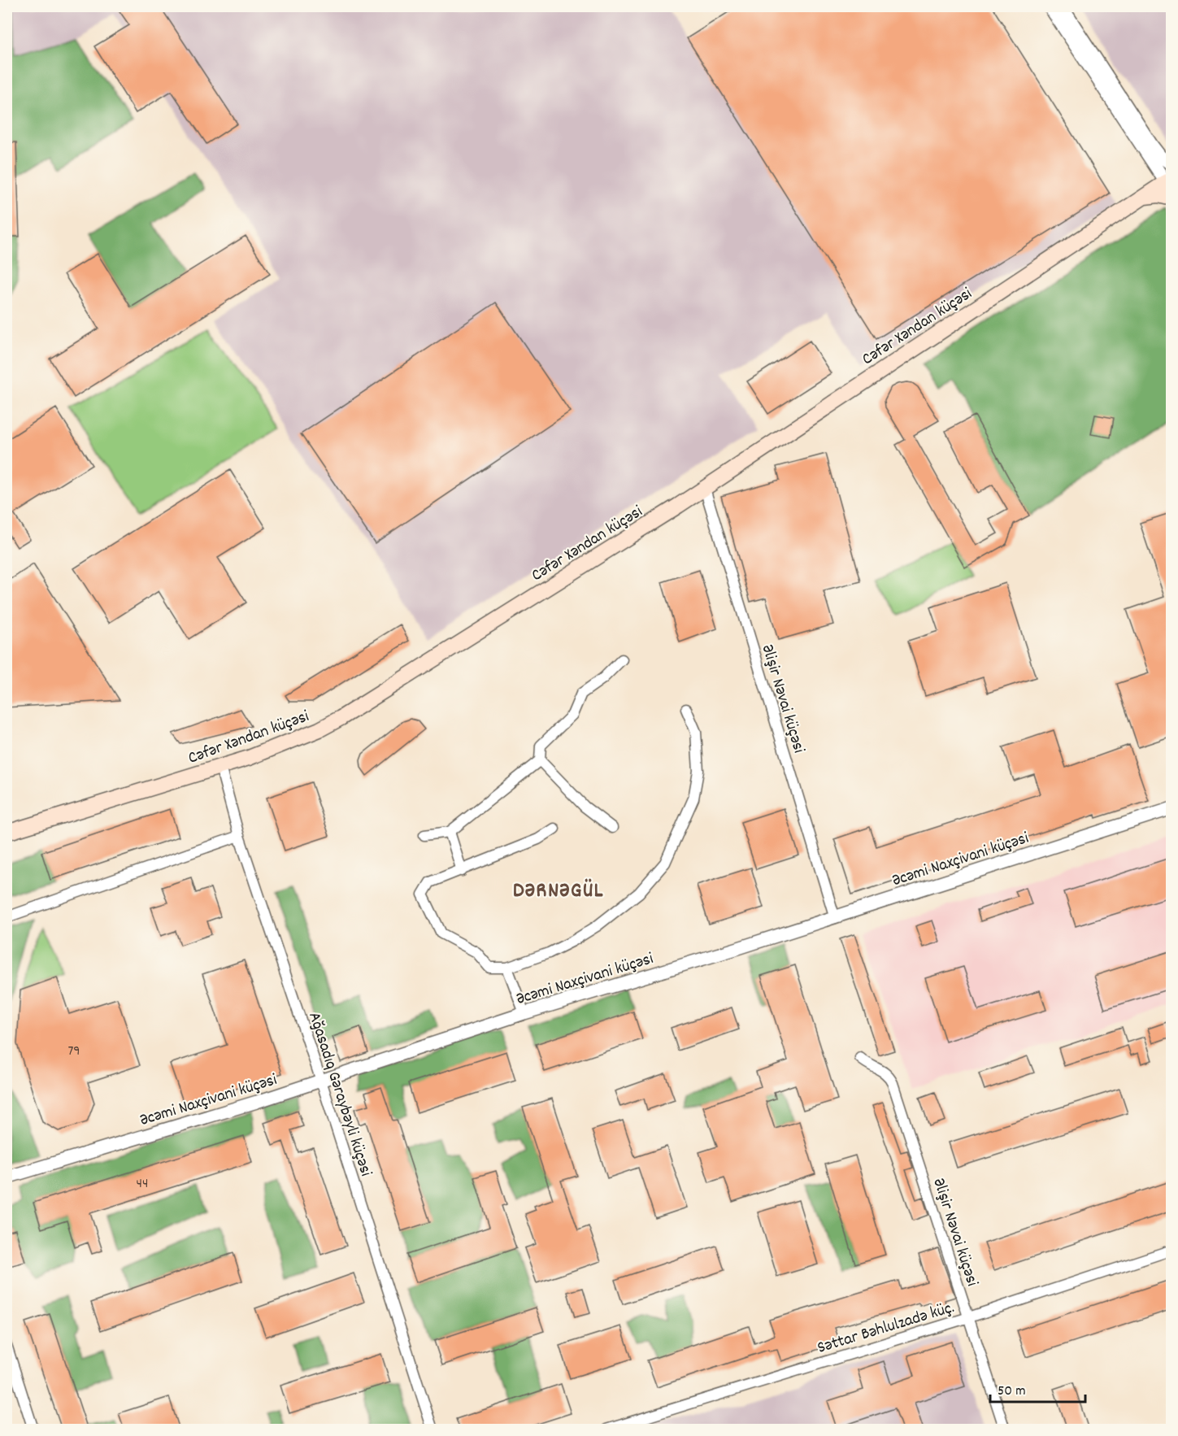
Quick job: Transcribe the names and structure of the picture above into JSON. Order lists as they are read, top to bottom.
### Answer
{
  "streets": {
    "main road": ["Cəfər Xəndan küçəsi"],
    "street": [
      "Əlişir Nəvai küçəsi",
      "Əcəmi Naxçivani küçəsi",
      "Ağasadıq Gəraybəyli küçəsi",
      "Səttar Bəhlulzadə küç."
    ]
  },
  "crossings": [
    ["Cəfər Xəndan küçəsi", "Əlişir Nəvai küçəsi"],
    ["Cəfər Xəndan küçəsi", "Ağasadıq Gəraybəyli küçəsi"],
    ["Əlişir Nəvai küçəsi", "Əcəmi Naxçivani küçəsi"],
    ["Əlişir Nəvai küçəsi", "Səttar Bəhlulzadə küç."],
    ["Əcəmi Naxçivani küçəsi", "Ağasadıq Gəraybəyli küçəsi"]
  ],
  "districts": ["DƏRNƏGÜL"],
  "house_numbers": ["79", "44"],
  "scale_bar": "50 m"
}
